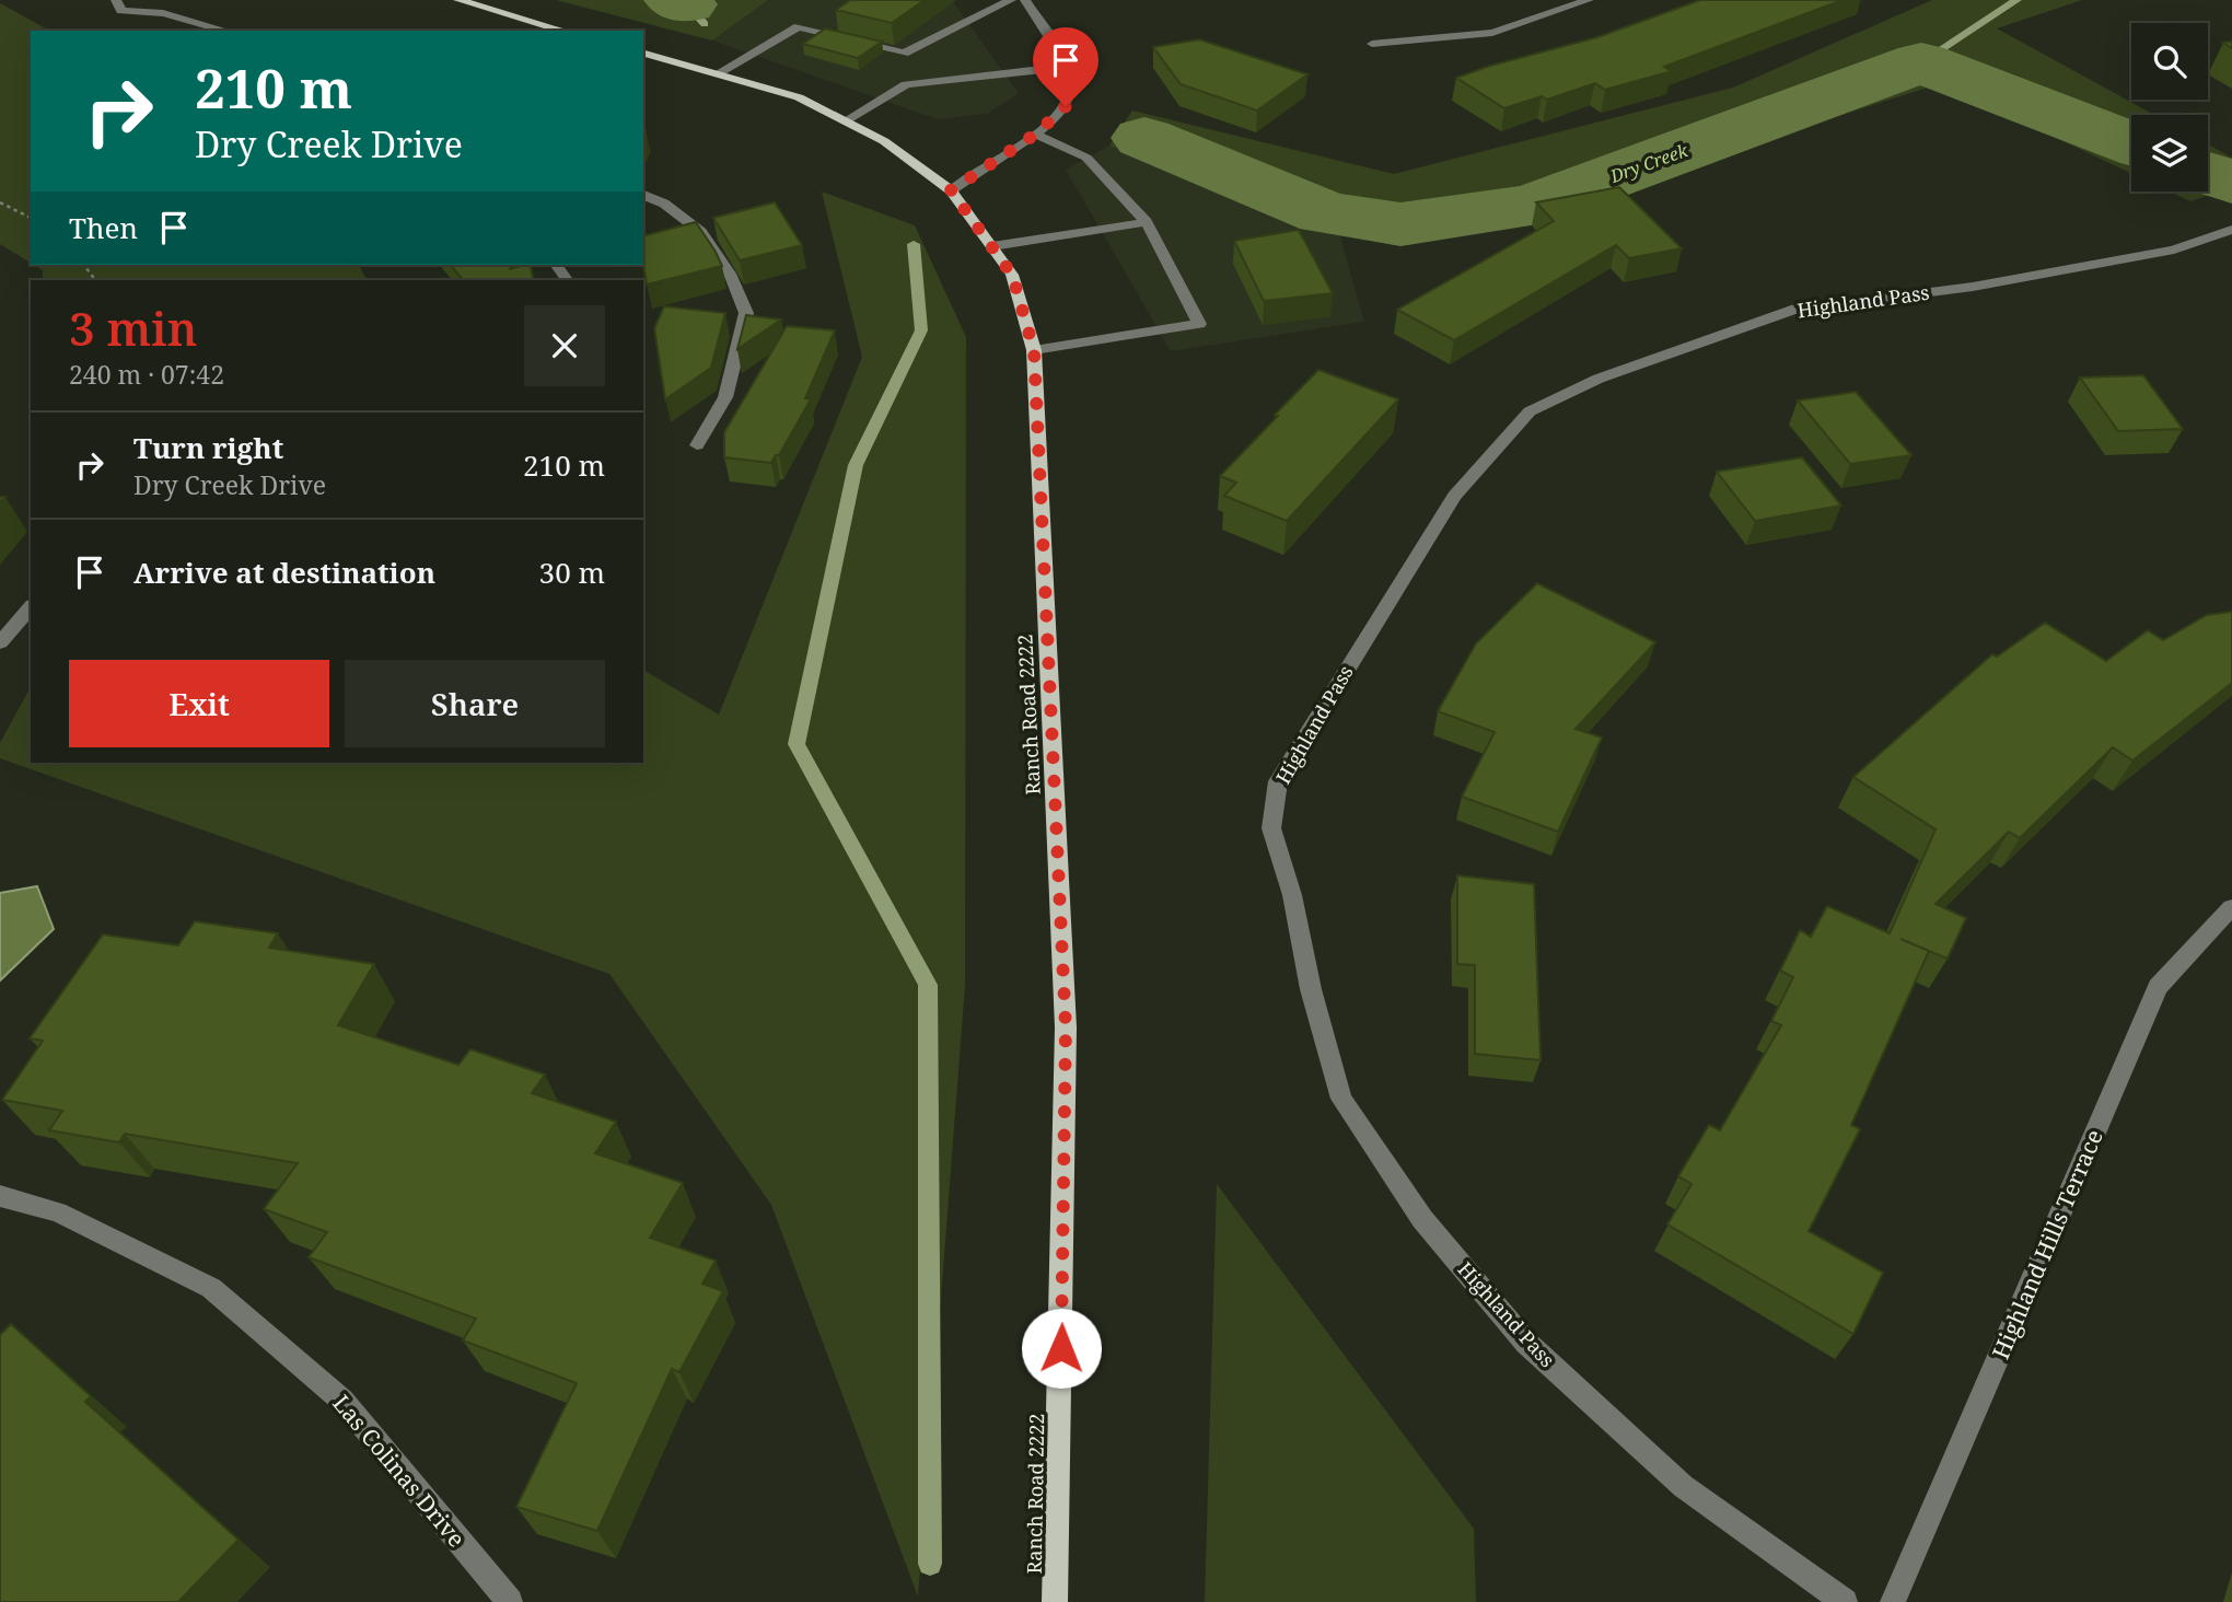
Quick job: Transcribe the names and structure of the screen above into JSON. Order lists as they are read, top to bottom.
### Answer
{
  "streets": {
    "main road": ["Ranch Road 2222"],
    "street": ["Highland Pass", "Highland Hills Terrace", "Las Colinas Drive"]
  },
  "water": ["Dry Creek"],
  "page": {
    "turn": ["210 m", "Dry Creek Drive"],
    "then": "Then",
    "heading": ["3 min", "240 m · 07:42"],
    "list": [
      {
        "name": "Turn right",
        "note": "Dry Creek Drive",
        "value": "210 m"
      },
      {
        "name": "Arrive at destination",
        "value": "30 m"
      }
    ],
    "buttons": ["Exit", "Share"]
  }
}
